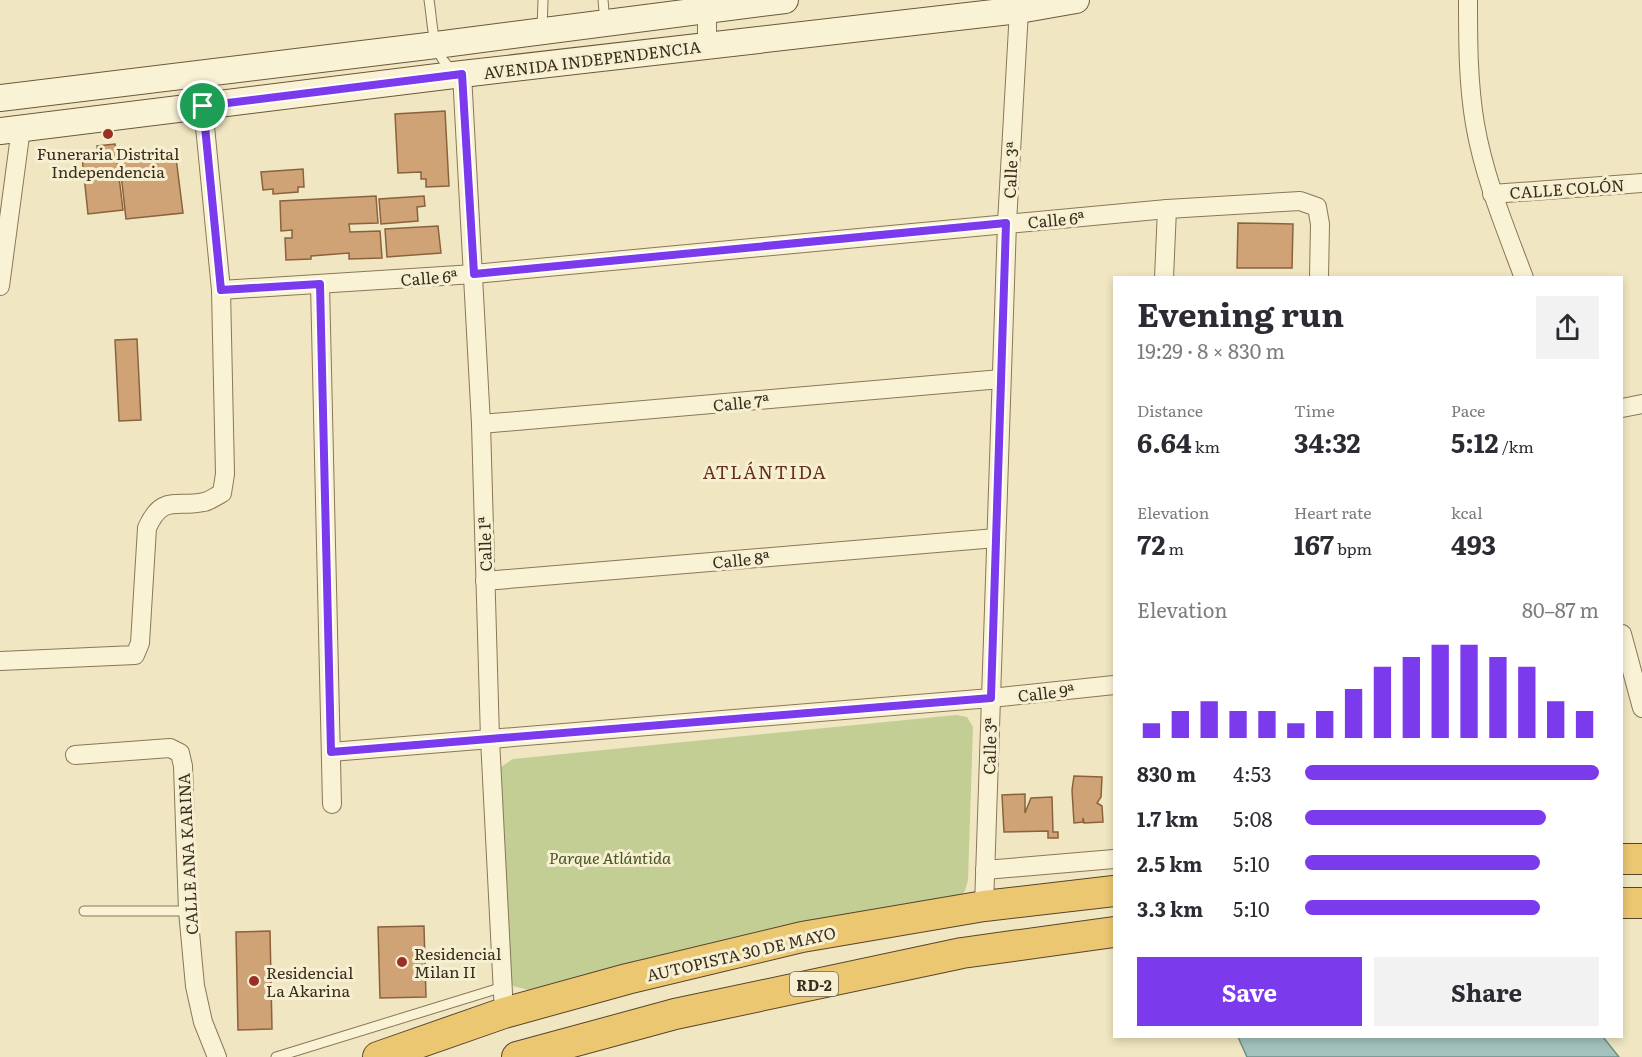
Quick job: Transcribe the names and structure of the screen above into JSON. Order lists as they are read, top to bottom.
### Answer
{
  "streets": {
    "highway": ["AUTOPISTA 30 DE MAYO", "RD-2"],
    "main road": ["AVENIDA INDEPENDENCIA"],
    "street": [
      "Calle 3ª",
      "CALLE COLÓN",
      "Calle 6ª",
      "Calle 7ª",
      "Calle 1ª",
      "Calle 8ª",
      "Calle 9ª",
      "CALLE ANA KARINA"
    ]
  },
  "crossings": [
    ["AVENIDA INDEPENDENCIA", "Calle 3ª"],
    ["AVENIDA INDEPENDENCIA", "Calle 1ª"],
    ["Calle 3ª", "Calle 6ª"],
    ["Calle 3ª", "Calle 7ª"],
    ["Calle 3ª", "Calle 8ª"],
    ["Calle 3ª", "Calle 9ª"],
    ["Calle 3ª", "AUTOPISTA 30 DE MAYO"],
    ["Calle 6ª", "Calle 1ª"],
    ["Calle 7ª", "Calle 1ª"],
    ["Calle 1ª", "Calle 8ª"],
    ["Calle 1ª", "Calle 9ª"],
    ["Calle 1ª", "AUTOPISTA 30 DE MAYO"]
  ],
  "districts": ["ATLÁNTIDA"],
  "parks": ["Parque Atlántida"],
  "places": ["Funeraria Distrital Independencia", "Residencial Milan II", "Residencial La Akarina"],
  "page": {
    "heading": ["Evening run", "19:29 · 8 × 830 m"],
    "stats": [
      ["Distance", "6.64 km"],
      ["Time", "34:32"],
      ["Pace", "5:12 /km"],
      ["Elevation", "72 m"],
      ["Heart rate", "167 bpm"],
      ["kcal", "493"]
    ],
    "chart": ["Elevation", "80–87 m"],
    "list": [
      {
        "name": "830 m",
        "note": "4:53"
      },
      {
        "name": "1.7 km",
        "note": "5:08"
      },
      {
        "name": "2.5 km",
        "note": "5:10"
      },
      {
        "name": "3.3 km",
        "note": "5:10"
      }
    ],
    "buttons": ["Save", "Share"]
  }
}
